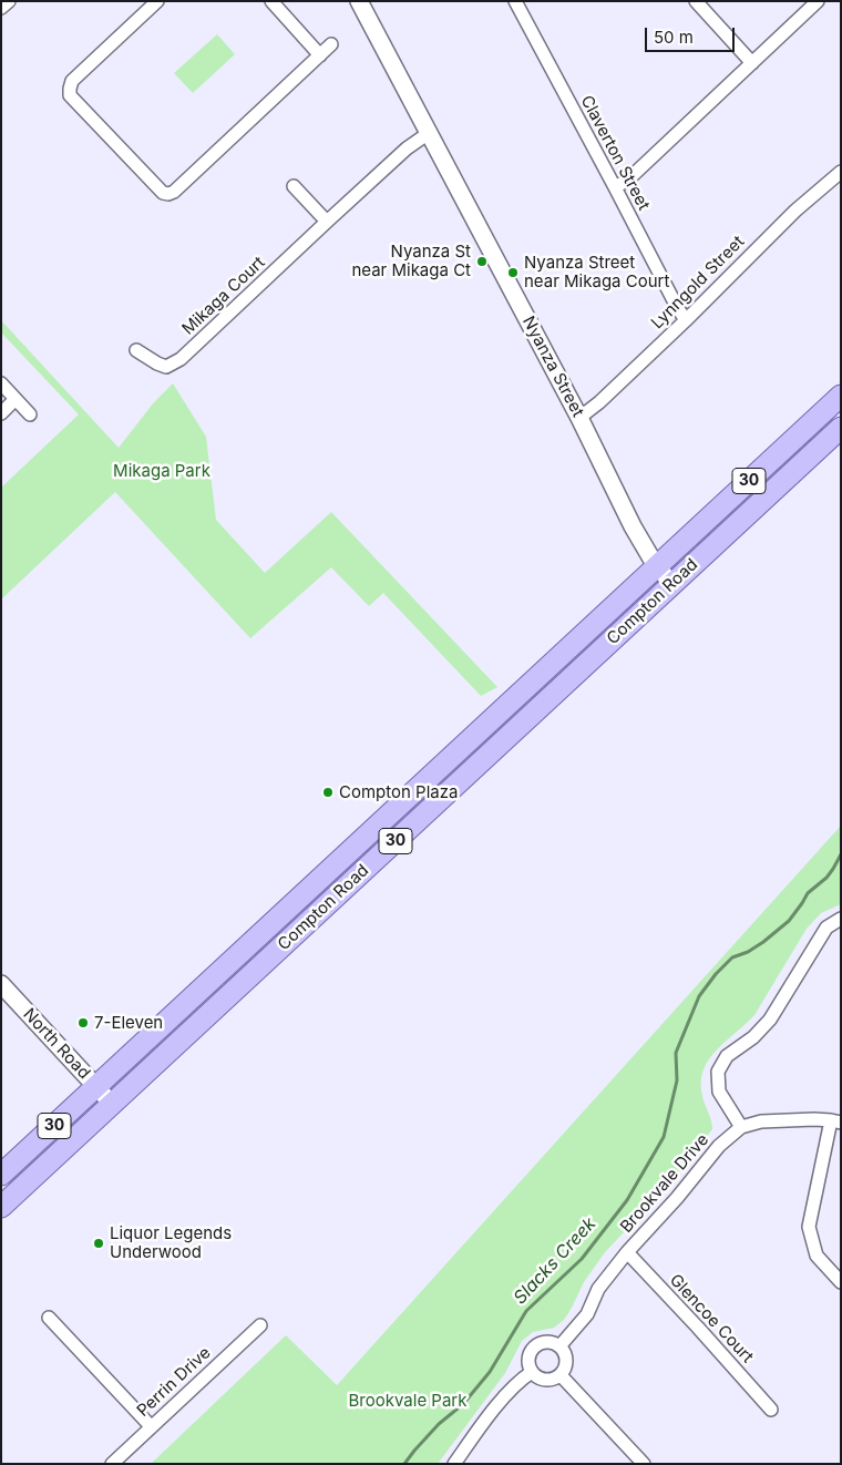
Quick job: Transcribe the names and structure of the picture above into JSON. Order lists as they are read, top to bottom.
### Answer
{
  "streets": {
    "main road": ["30", "Compton Road"],
    "street": [
      "Claverton Street",
      "Lynngold Street",
      "Mikaga Court",
      "Nyanza Street",
      "North Road",
      "Brookvale Drive",
      "Glencoe Court",
      "Perrin Drive"
    ]
  },
  "crossings": [
    ["Claverton Street", "Lynngold Street"],
    ["Lynngold Street", "Nyanza Street"],
    ["Mikaga Court", "Nyanza Street"],
    ["Nyanza Street", "Compton Road"],
    ["Compton Road", "North Road"],
    ["Brookvale Drive", "Glencoe Court"]
  ],
  "water": ["Slacks Creek"],
  "parks": ["Mikaga Park", "Brookvale Park"],
  "places": [
    "Nyanza St near Mikaga Ct",
    "Nyanza Street near Mikaga Court",
    "Compton Plaza",
    "7-Eleven",
    "Liquor Legends Underwood"
  ],
  "scale_bar": "50 m"
}
